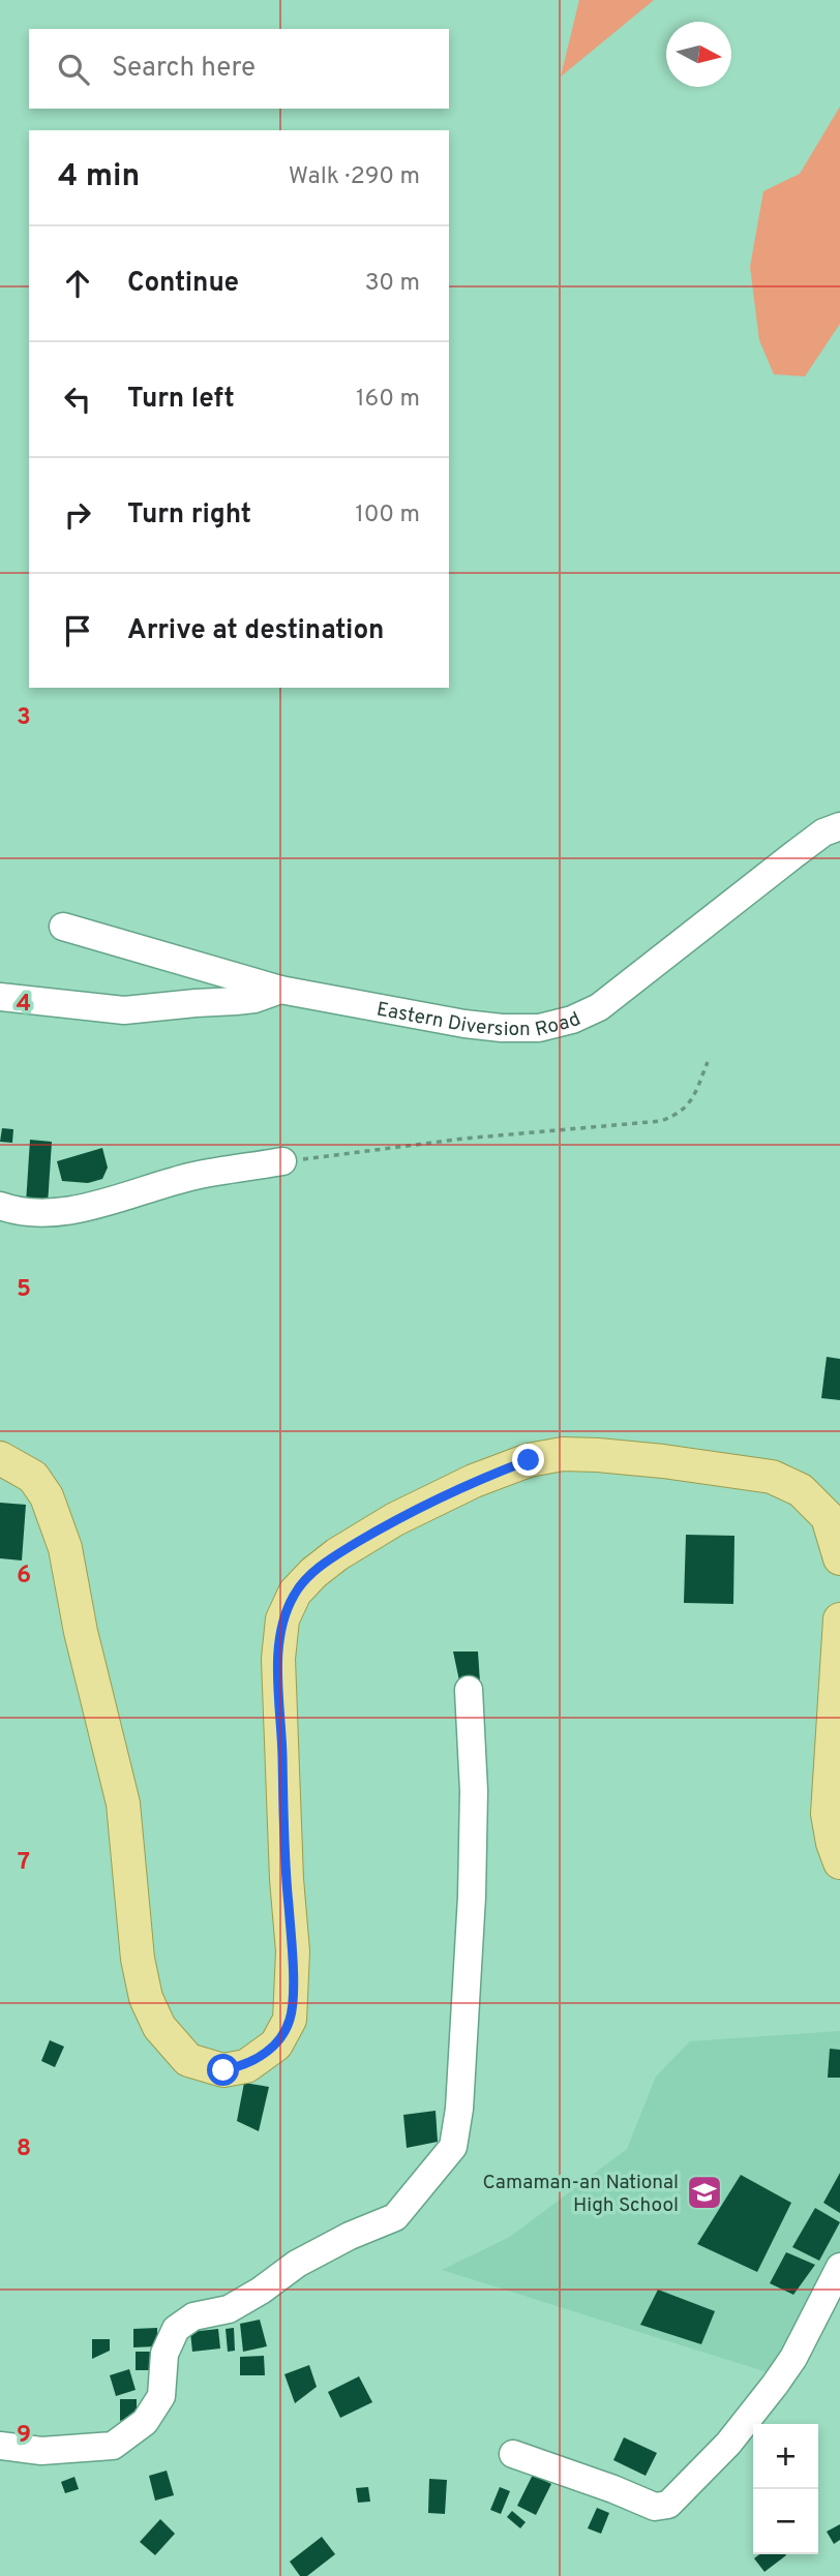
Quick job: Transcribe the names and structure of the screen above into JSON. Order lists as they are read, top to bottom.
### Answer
{
  "streets": {
    "street": ["Eastern Diversion Road"]
  },
  "places": {
    "school or university": ["Camaman-an National High School"]
  },
  "north": "right",
  "page": {
    "search": "Search here",
    "heading": ["4 min", "Walk · 290 m"],
    "list": [
      ["Continue", "30 m"],
      ["Turn left", "160 m"],
      ["Turn right", "100 m"],
      "Arrive at destination"
    ],
    "map_buttons": ["+", "−"]
  },
  "grid": {
    "rows": [
      "3",
      "4",
      "5",
      "6",
      "7",
      "8",
      "9"
    ]
  }
}
